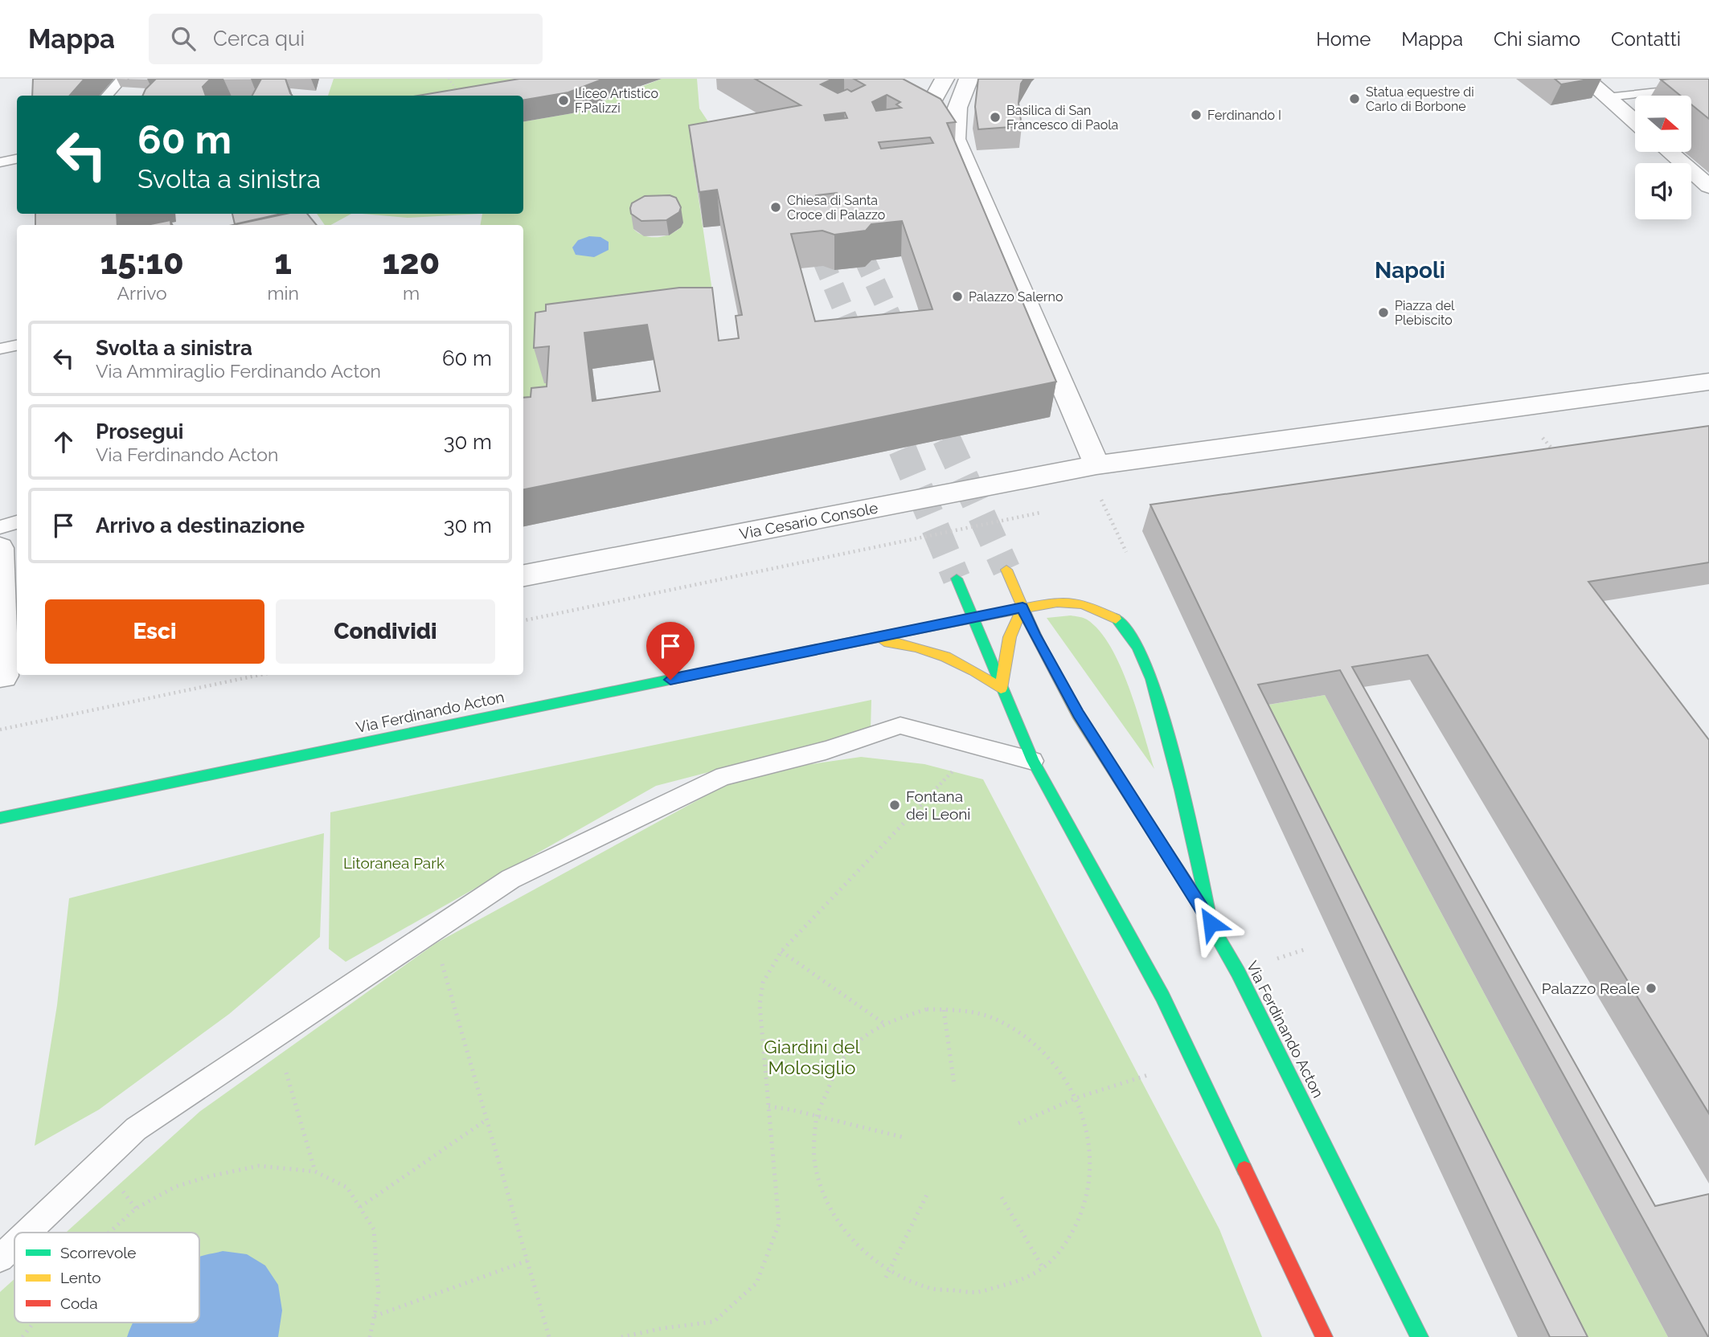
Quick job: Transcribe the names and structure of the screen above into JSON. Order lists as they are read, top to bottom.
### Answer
{
  "streets": {
    "street": ["Via Cesario Console", "Via Ferdinando Acton"]
  },
  "districts": ["Napoli"],
  "parks": ["Litoranea Park", "Giardini del Molosiglio"],
  "places": [
    "Statua equestre di Carlo di Borbone",
    "Liceo Artistico F.Palizzi",
    "Ferdinando I",
    "Basilica di San Francesco di Paola",
    "Chiesa di Santa Croce di Palazzo",
    "Palazzo Salerno",
    "Piazza del Plebiscito",
    "Fontana dei Leoni",
    "Palazzo Reale"
  ],
  "legend": ["Scorrevole", "Lento", "Coda"],
  "north": "right",
  "page": {
    "header": "Mappa",
    "search": "Cerca qui",
    "nav": [
      "Home",
      "Mappa",
      "Chi siamo",
      "Contatti"
    ],
    "turn": ["60 m", "Svolta a sinistra"],
    "eta": [
      "15:10",
      "Arrivo",
      "1",
      "min",
      "120",
      "m"
    ],
    "list": [
      {
        "name": "Svolta a sinistra",
        "note": "Via Ammiraglio Ferdinando Acton",
        "value": "60 m"
      },
      {
        "name": "Prosegui",
        "note": "Via Ferdinando Acton",
        "value": "30 m"
      },
      {
        "name": "Arrivo a destinazione",
        "value": "30 m"
      }
    ],
    "buttons": ["Esci", "Condividi"]
  }
}
